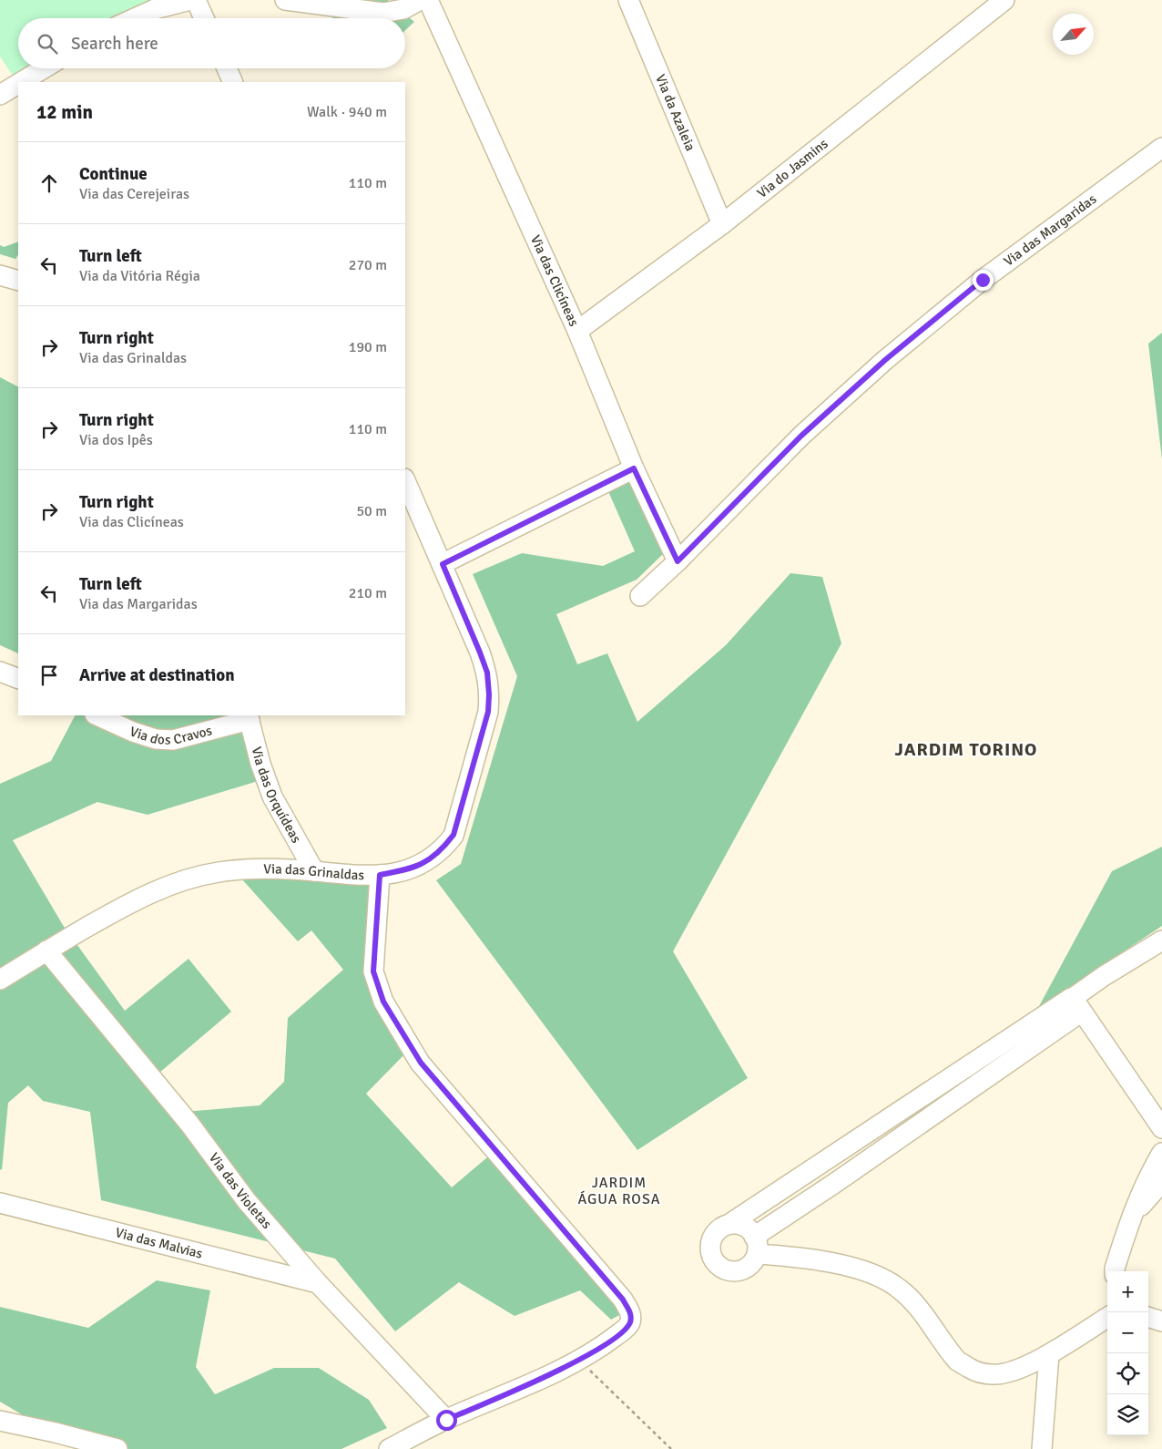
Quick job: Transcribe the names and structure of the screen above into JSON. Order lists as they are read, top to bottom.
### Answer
{
  "streets": {
    "street": [
      "Via da Azaleia",
      "Via do Jasmins",
      "Via das Margaridas",
      "Via das Clicíneas",
      "Via dos Cravos",
      "Via das Orquídeas",
      "Via das Grinaldas",
      "Via das Violetas",
      "Via das Malvias"
    ]
  },
  "crossings": [
    ["Via da Azaleia", "Via do Jasmins"],
    ["Via do Jasmins", "Via das Clicíneas"],
    ["Via das Margaridas", "Via das Clicíneas"],
    ["Via dos Cravos", "Via das Orquídeas"],
    ["Via das Orquídeas", "Via das Grinaldas"],
    ["Via das Grinaldas", "Via das Violetas"],
    ["Via das Violetas", "Via das Malvias"]
  ],
  "districts": ["JARDIM TORINO", "JARDIM ÁGUA ROSA"],
  "north": "top right",
  "page": {
    "search": "Search here",
    "heading": ["12 min", "Walk · 940 m"],
    "list": [
      ["Continue", "Via das Cerejeiras", "110 m"],
      ["Turn left", "Via da Vitória Régia", "270 m"],
      ["Turn right", "Via das Grinaldas", "190 m"],
      ["Turn right", "Via dos Ipês", "110 m"],
      ["Turn right", "Via das Clicíneas", "50 m"],
      ["Turn left", "Via das Margaridas", "210 m"],
      "Arrive at destination"
    ],
    "map_buttons": ["+", "−"]
  }
}
